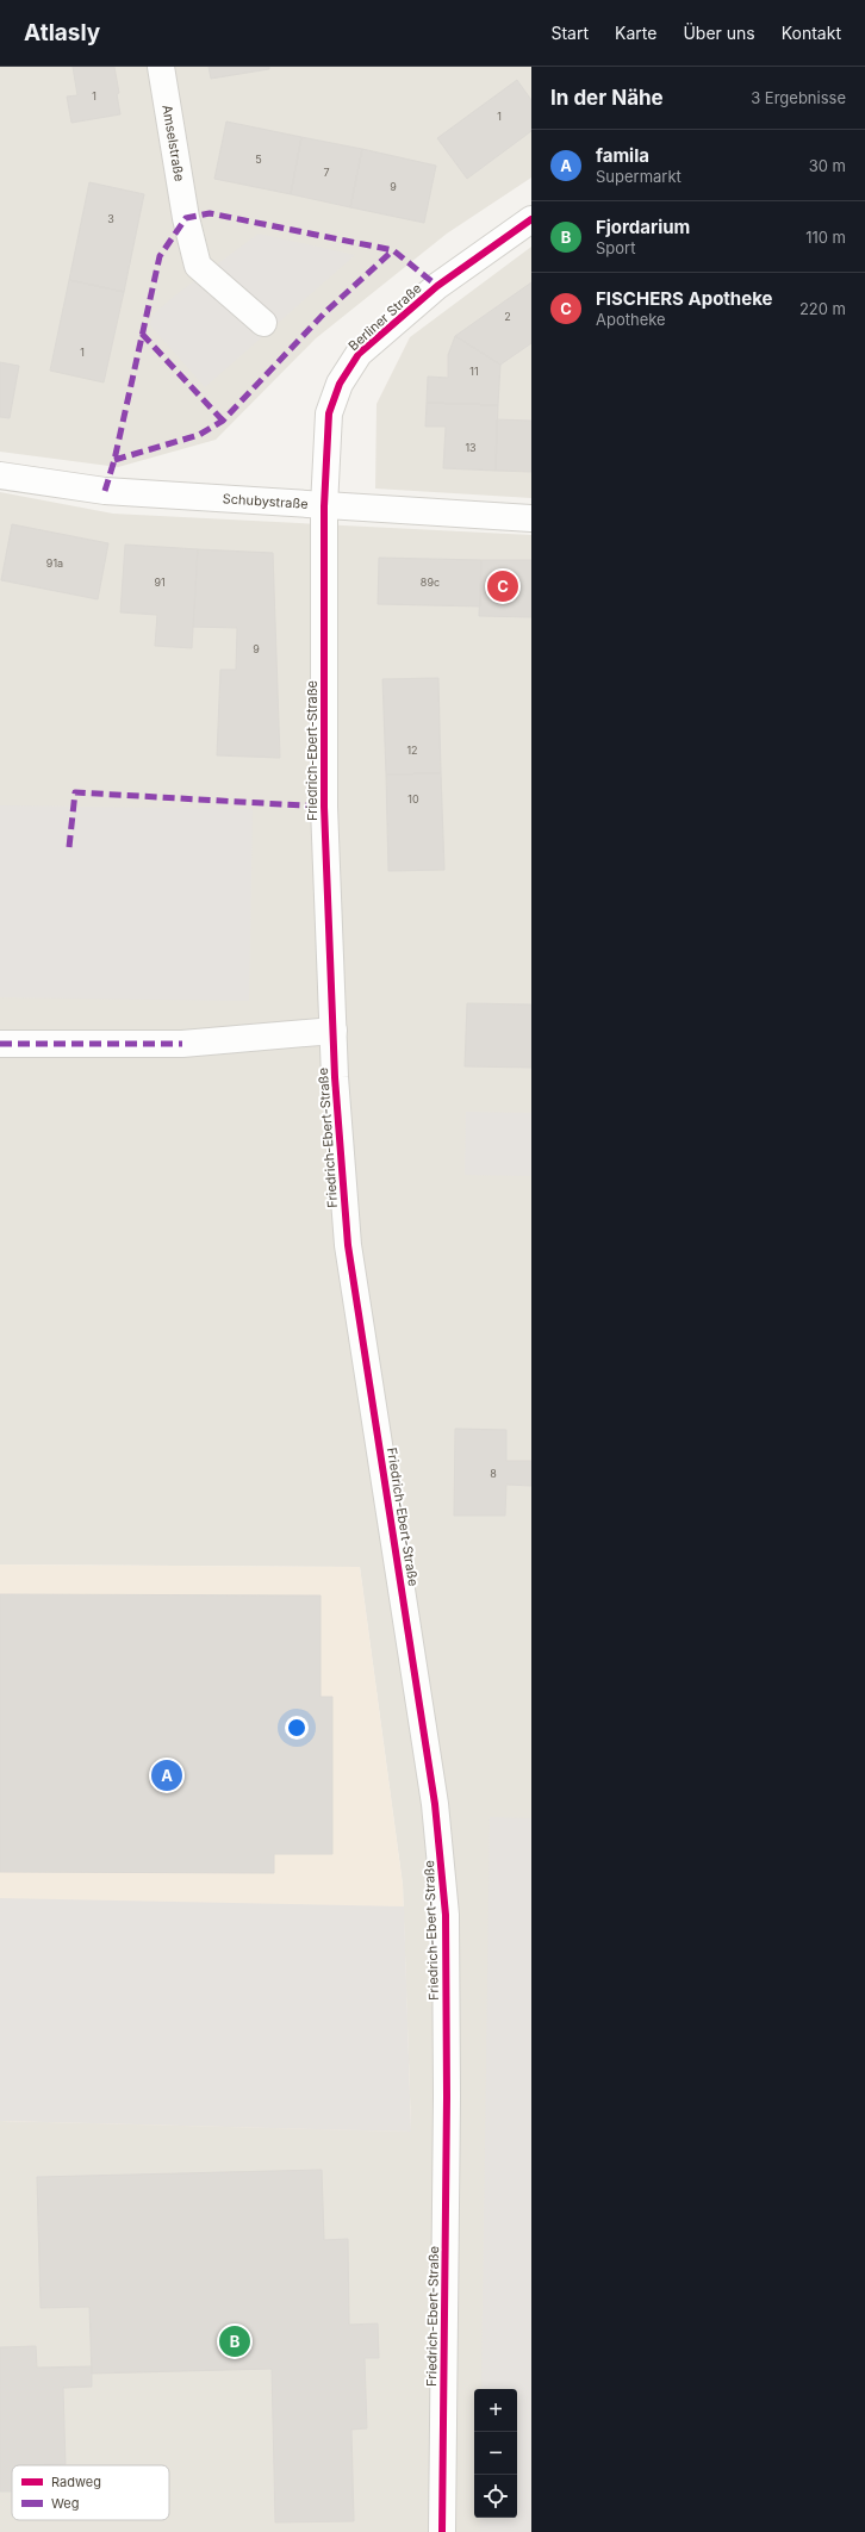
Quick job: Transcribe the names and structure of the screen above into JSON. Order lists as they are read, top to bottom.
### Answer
{
  "streets": {
    "street": [
      "Amselstraße",
      "Berliner Straße",
      "Schubystraße",
      "Friedrich-Ebert-Straße"
    ]
  },
  "crossings": [
    ["Berliner Straße", "Schubystraße"],
    ["Berliner Straße", "Friedrich-Ebert-Straße"],
    ["Schubystraße", "Friedrich-Ebert-Straße"]
  ],
  "house_numbers": [
    "1",
    "1",
    "5",
    "7",
    "9",
    "3",
    "2",
    "1",
    "11",
    "13",
    "91a",
    "91",
    "89c",
    "9",
    "12",
    "10",
    "8"
  ],
  "legend": ["Radweg", "Weg"],
  "page": {
    "header": "Atlasly",
    "nav": [
      "Start",
      "Karte",
      "Über uns",
      "Kontakt"
    ],
    "heading": ["In der Nähe", "3 Ergebnisse"],
    "list": [
      {
        "mark": "A",
        "name": "famila",
        "note": "Supermarkt",
        "value": "30 m"
      },
      {
        "mark": "B",
        "name": "Fjordarium",
        "note": "Sport",
        "value": "110 m"
      },
      {
        "mark": "C",
        "name": "FISCHERS Apotheke",
        "note": "Apotheke",
        "value": "220 m"
      }
    ],
    "pins": ["C", "A", "B"],
    "map_buttons": ["+", "−"]
  }
}
